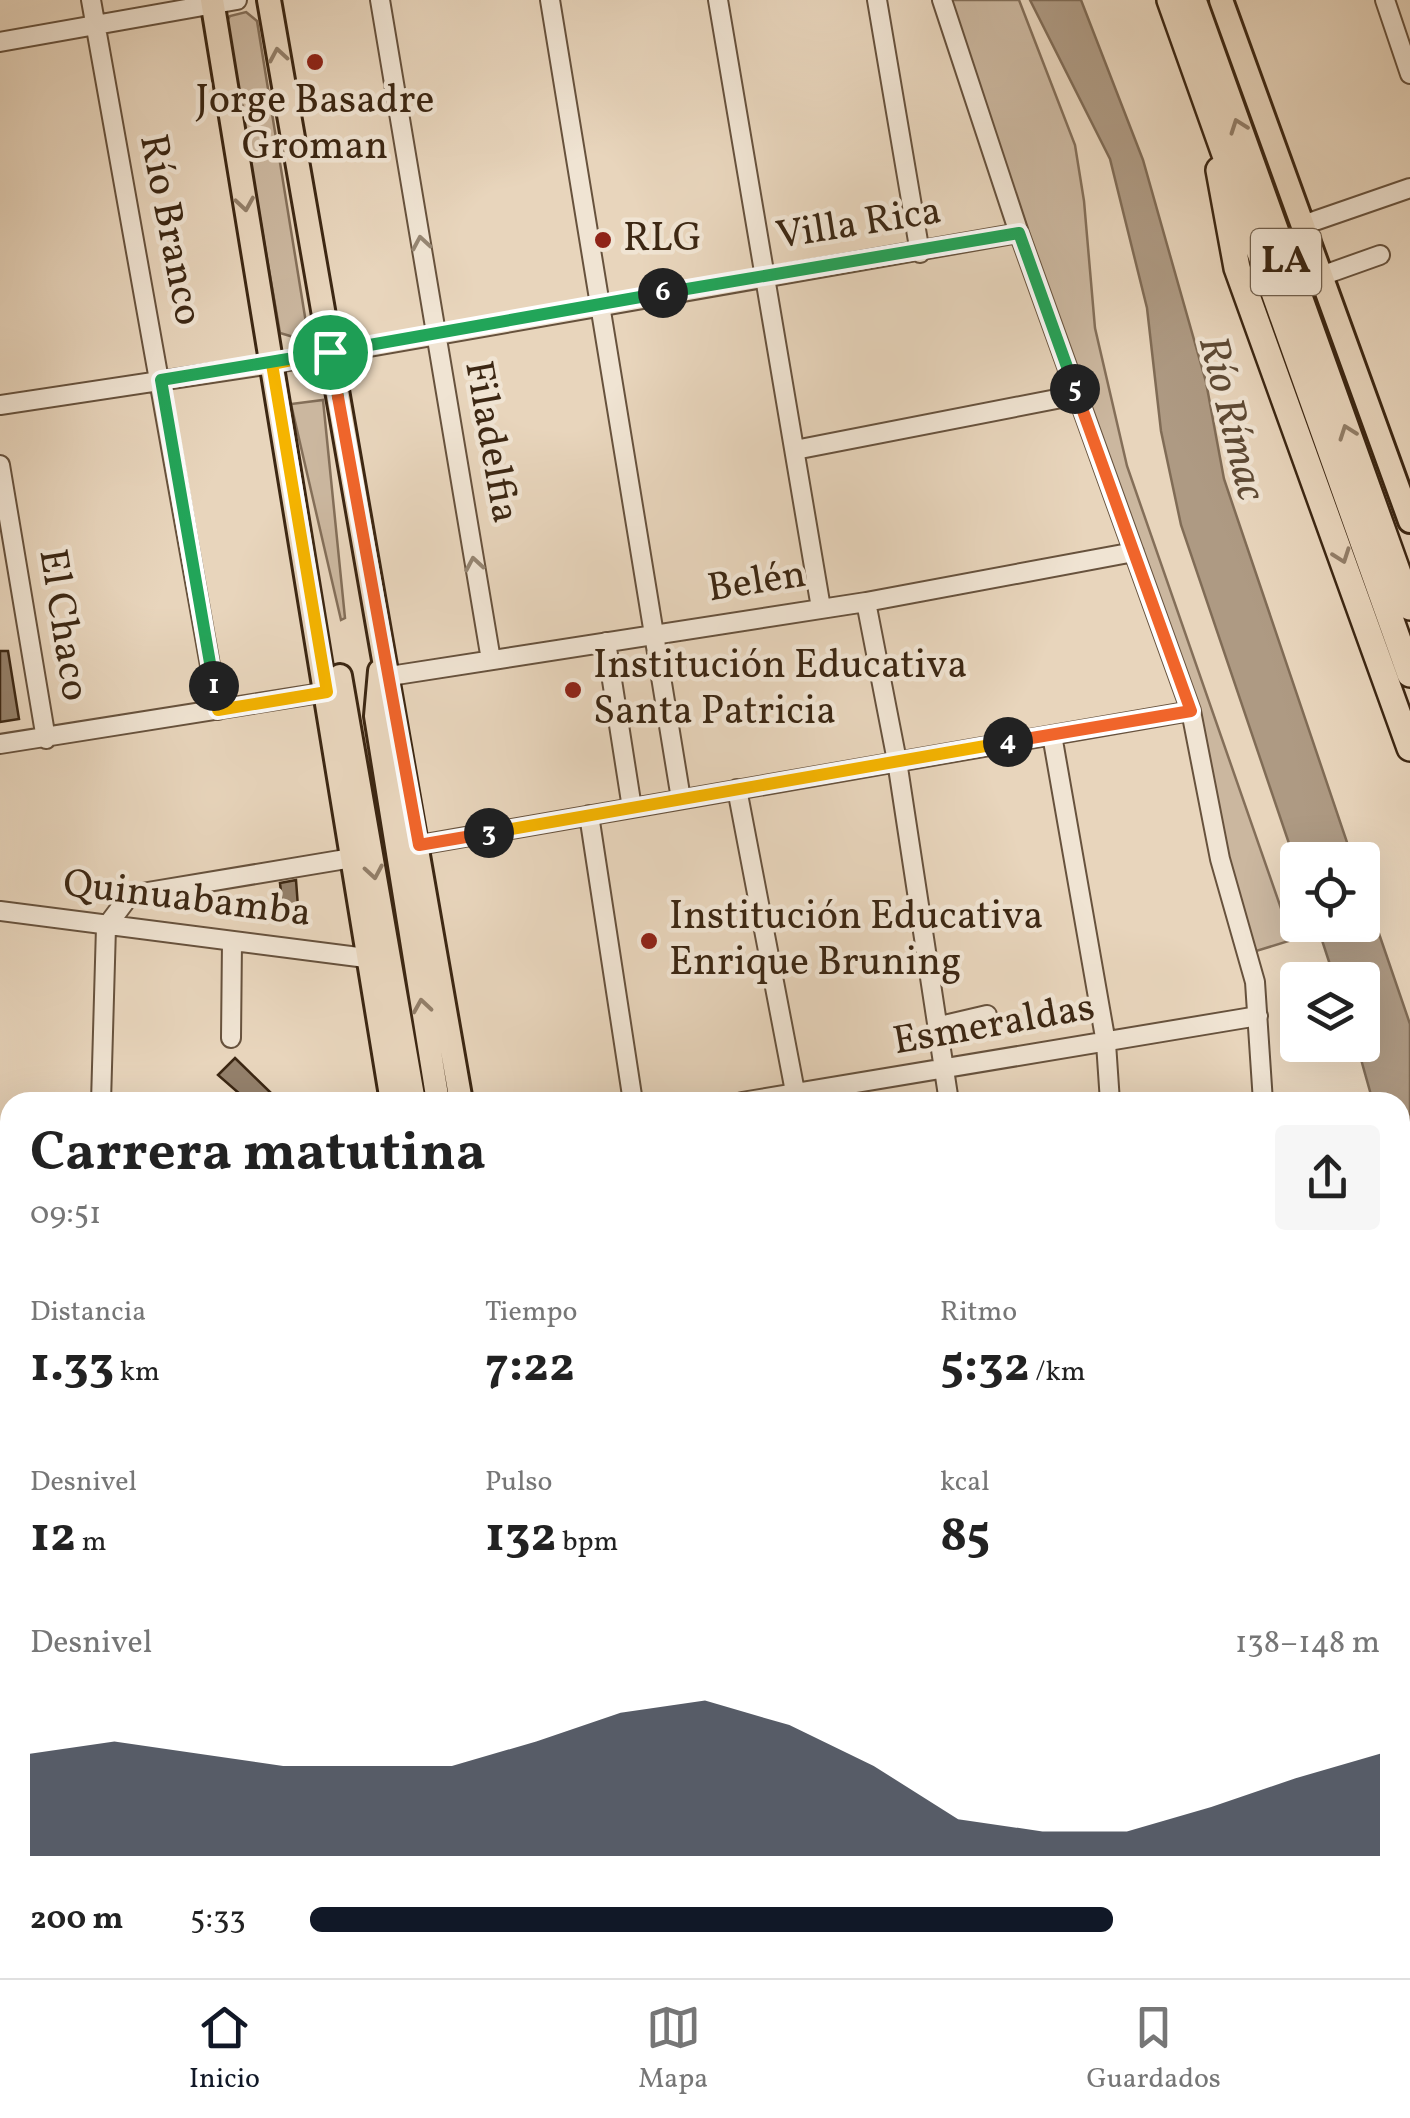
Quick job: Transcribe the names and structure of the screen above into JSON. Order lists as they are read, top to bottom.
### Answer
{
  "streets": {
    "highway": ["LA"],
    "street": [
      "Villa Rica",
      "Río Branco",
      "Filadelfia",
      "Belén",
      "El Chaco",
      "Quinuabamba",
      "Esmeraldas"
    ]
  },
  "crossings": [
    ["Villa Rica", "Río Branco"],
    ["Villa Rica", "Filadelfia"],
    ["Filadelfia", "Belén"]
  ],
  "one_way": ["Filadelfia"],
  "water": ["Río Rímac"],
  "places": [
    "Jorge Basadre Groman",
    "RLG",
    "Institución Educativa Santa Patricia",
    "Institución Educativa Enrique Bruning"
  ],
  "page": {
    "pins": [
      "6",
      "5",
      "1",
      "4",
      "3"
    ],
    "heading": ["Carrera matutina", "09:51"],
    "stats": [
      ["Distancia", "1.33 km"],
      ["Tiempo", "7:22"],
      ["Ritmo", "5:32 /km"],
      ["Desnivel", "12 m"],
      ["Pulso", "132 bpm"],
      ["kcal", "85"]
    ],
    "chart": ["Desnivel", "138–148 m"],
    "list": [
      {
        "name": "200 m",
        "note": "5:33"
      }
    ],
    "tabs": ["Inicio", "Mapa", "Guardados"]
  }
}
